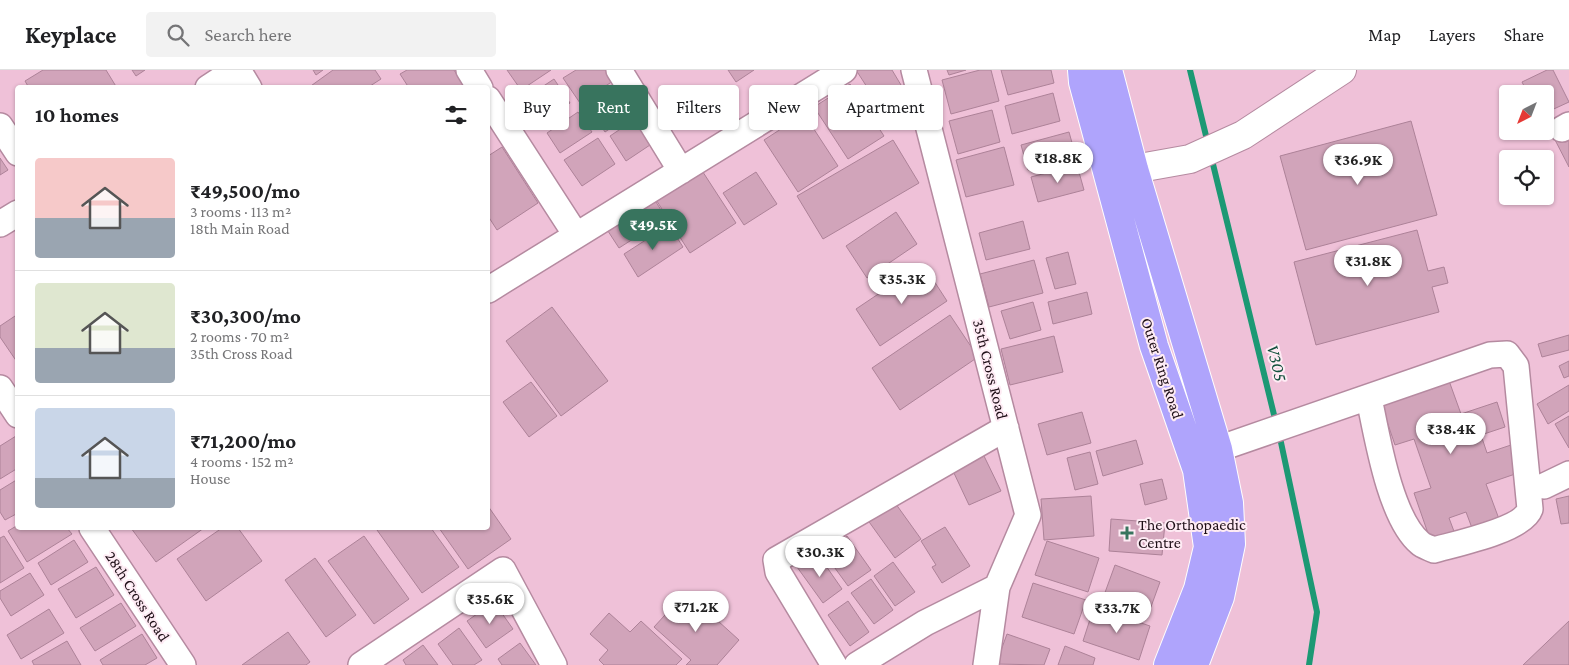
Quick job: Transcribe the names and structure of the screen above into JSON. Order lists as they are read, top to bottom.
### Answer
{
  "streets": {
    "highway": ["Outer Ring Road"],
    "street": ["35th Cross Road", "28th Cross Road"]
  },
  "water": ["V305"],
  "places": {
    "health": ["The Orthopaedic Centre"]
  },
  "north": "bottom left",
  "page": {
    "header": "Keyplace",
    "search": "Search here",
    "nav": ["Map", "Layers", "Share"],
    "chip": [
      "Buy",
      "Rent",
      "Filters",
      "New",
      "Apartment"
    ],
    "heading": "10 homes",
    "price": [
      "₹18.8K",
      "₹36.9K",
      "₹49.5K",
      "₹31.8K",
      "₹35.3K",
      "₹38.4K",
      "₹30.3K",
      "₹35.6K",
      "₹71.2K",
      "₹33.7K"
    ],
    "list": [
      {
        "name": "₹49,500/mo",
        "note": "3 rooms · 113 m² · 18th Main Road"
      },
      {
        "name": "₹30,300/mo",
        "note": "2 rooms · 70 m² · 35th Cross Road"
      },
      {
        "name": "₹71,200/mo",
        "note": "4 rooms · 152 m² · House"
      }
    ]
  }
}
